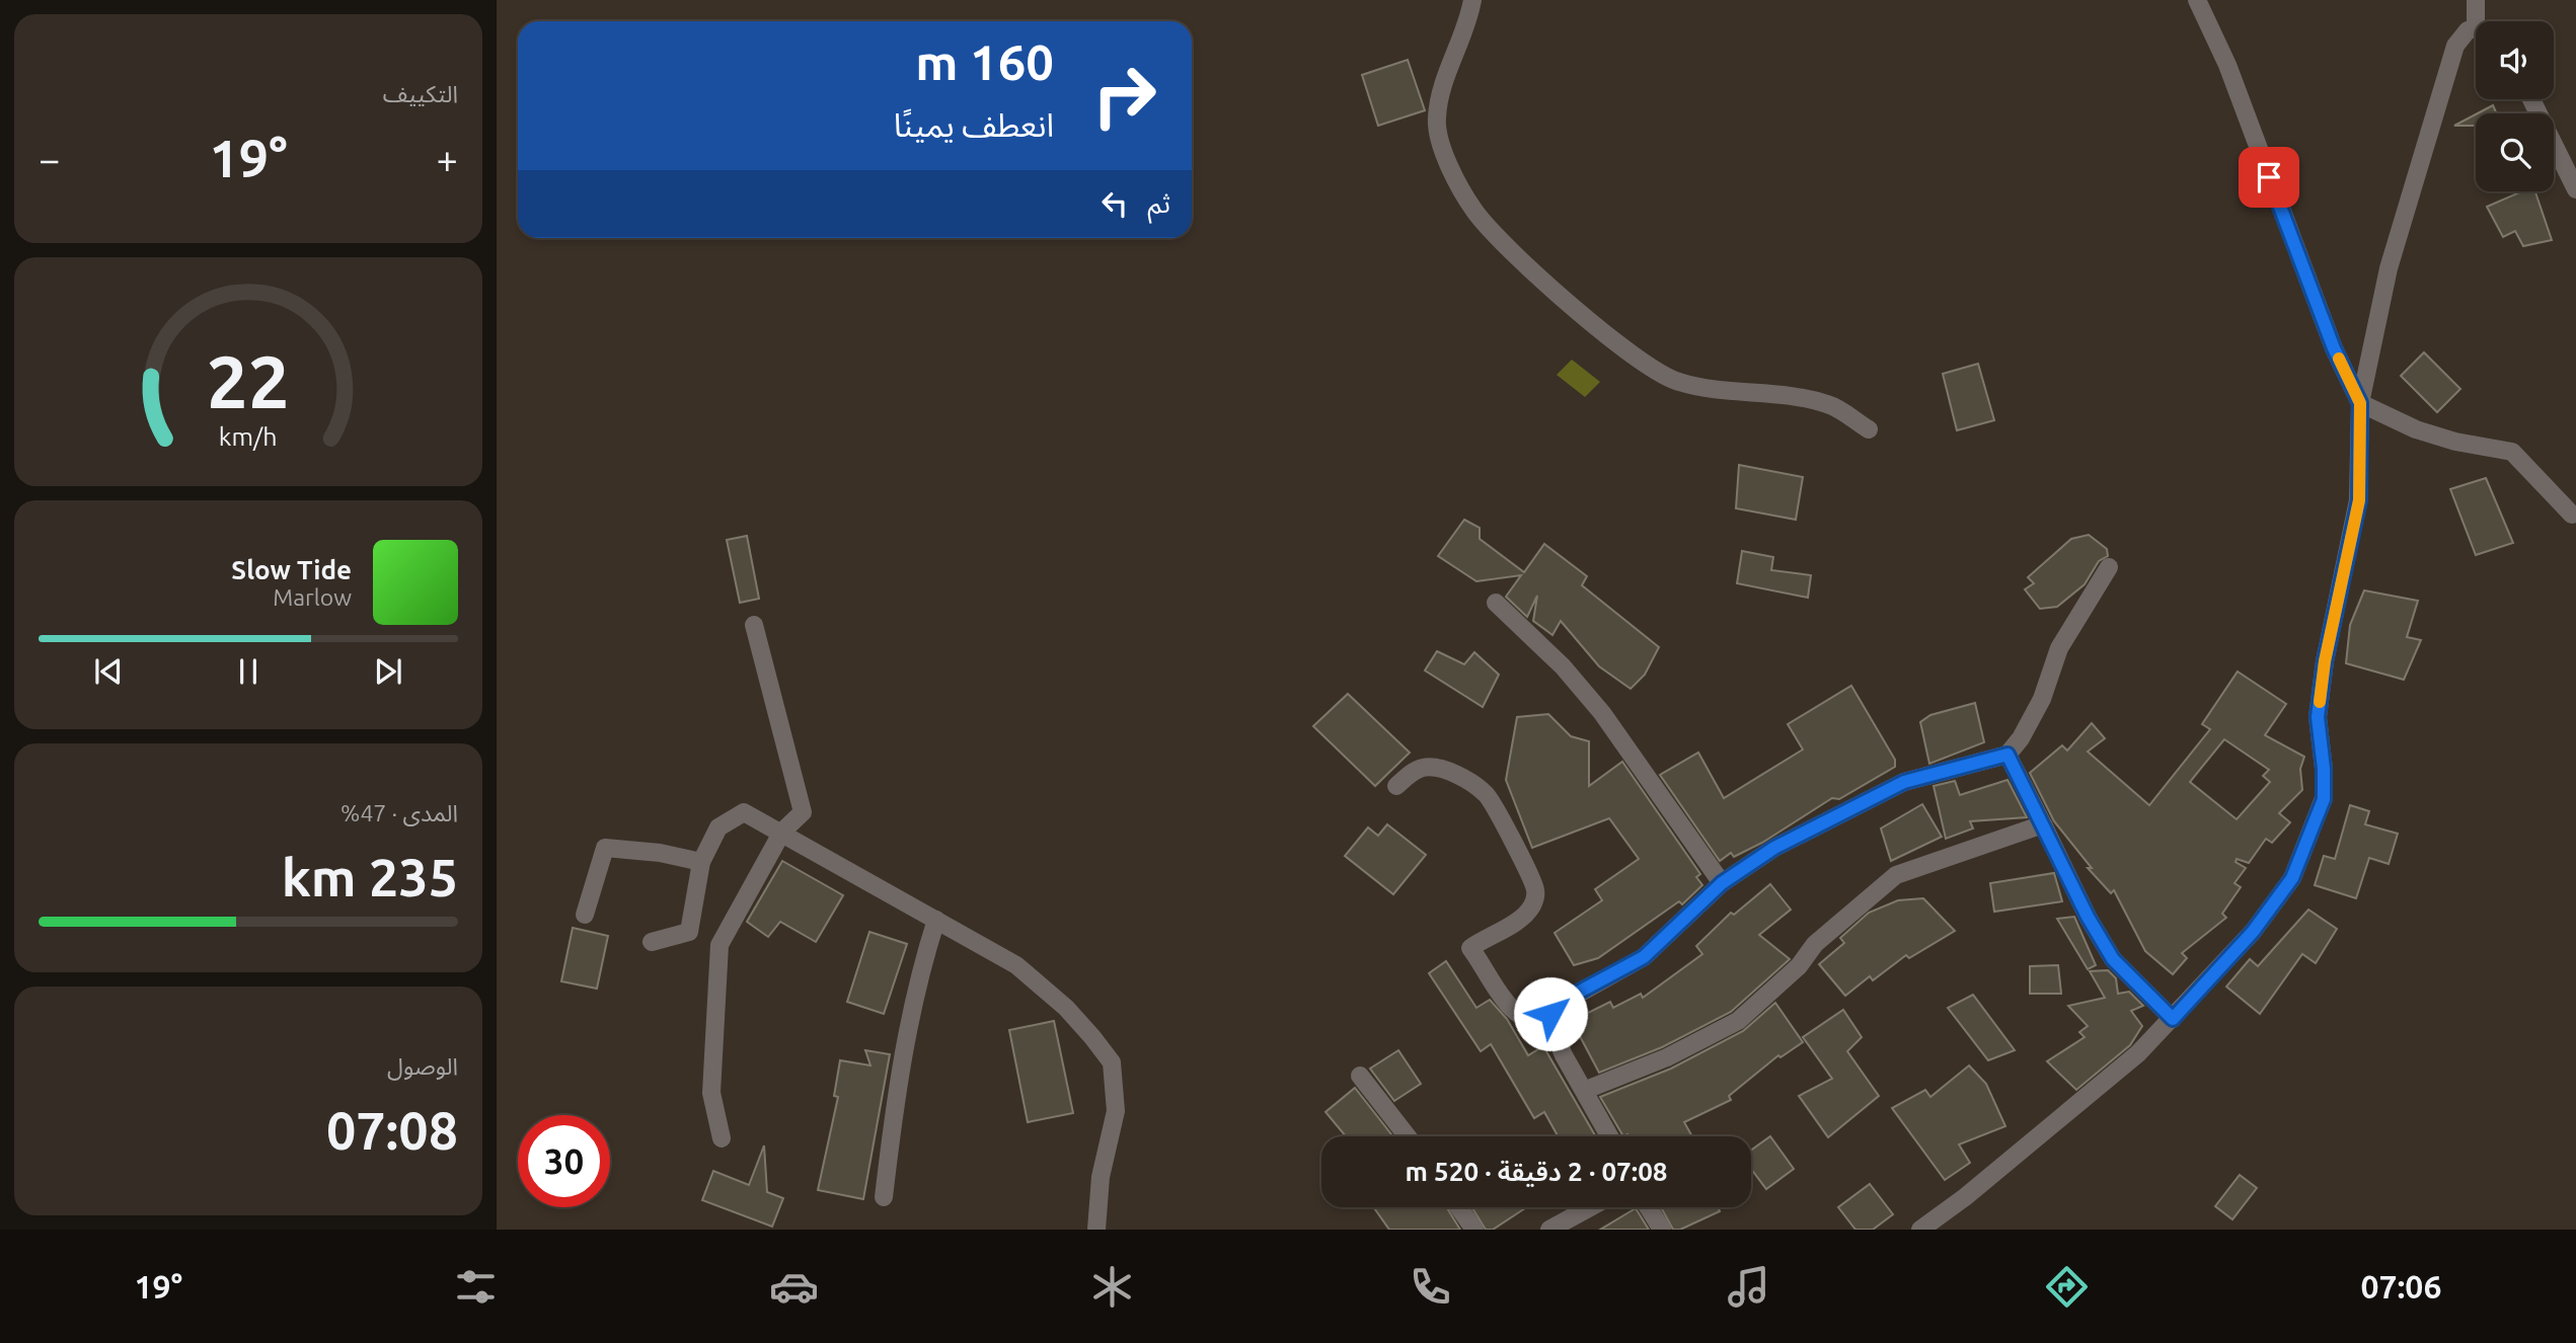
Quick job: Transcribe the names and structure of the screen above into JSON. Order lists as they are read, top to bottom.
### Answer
{
  "page": {
    "tile": [
      "التكييف",
      ["المدى · 47%", "235 km"],
      ["الوصول", "07:08"]
    ],
    "turn": ["160 m", "انعطف يمينًا"],
    "heat": ["−", "19°", "+"],
    "then": "ثم",
    "song": ["Slow Tide", "Marlow"],
    "limit": "30",
    "trip": "07:08 · 2 دقيقة · 520 m",
    "tabs": ["07:06", "19°"],
    "gauge": ["22", "km/h"]
  }
}
